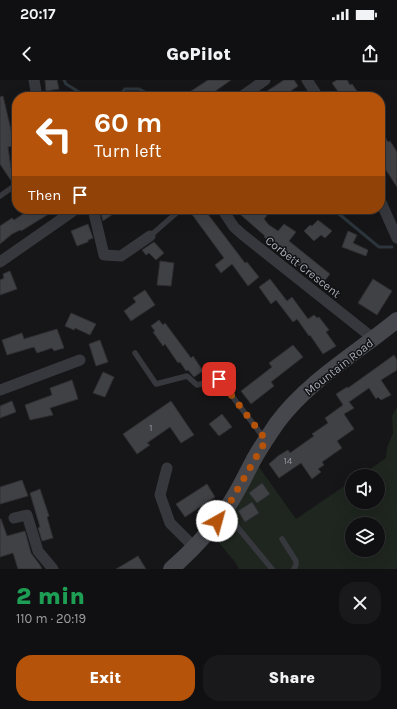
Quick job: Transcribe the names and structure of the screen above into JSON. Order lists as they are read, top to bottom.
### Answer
{
  "streets": {
    "main road": ["Mountain Road"],
    "street": ["Corbett Crescent"]
  },
  "crossings": [
    ["Corbett Crescent", "Mountain Road"]
  ],
  "house_numbers": ["1", "14"],
  "page": {
    "status": "20:17",
    "header": "GoPilot",
    "turn": ["60 m", "Turn left"],
    "then": "Then",
    "heading": ["2 min", "110 m · 20:19"],
    "buttons": ["Exit", "Share"]
  }
}
